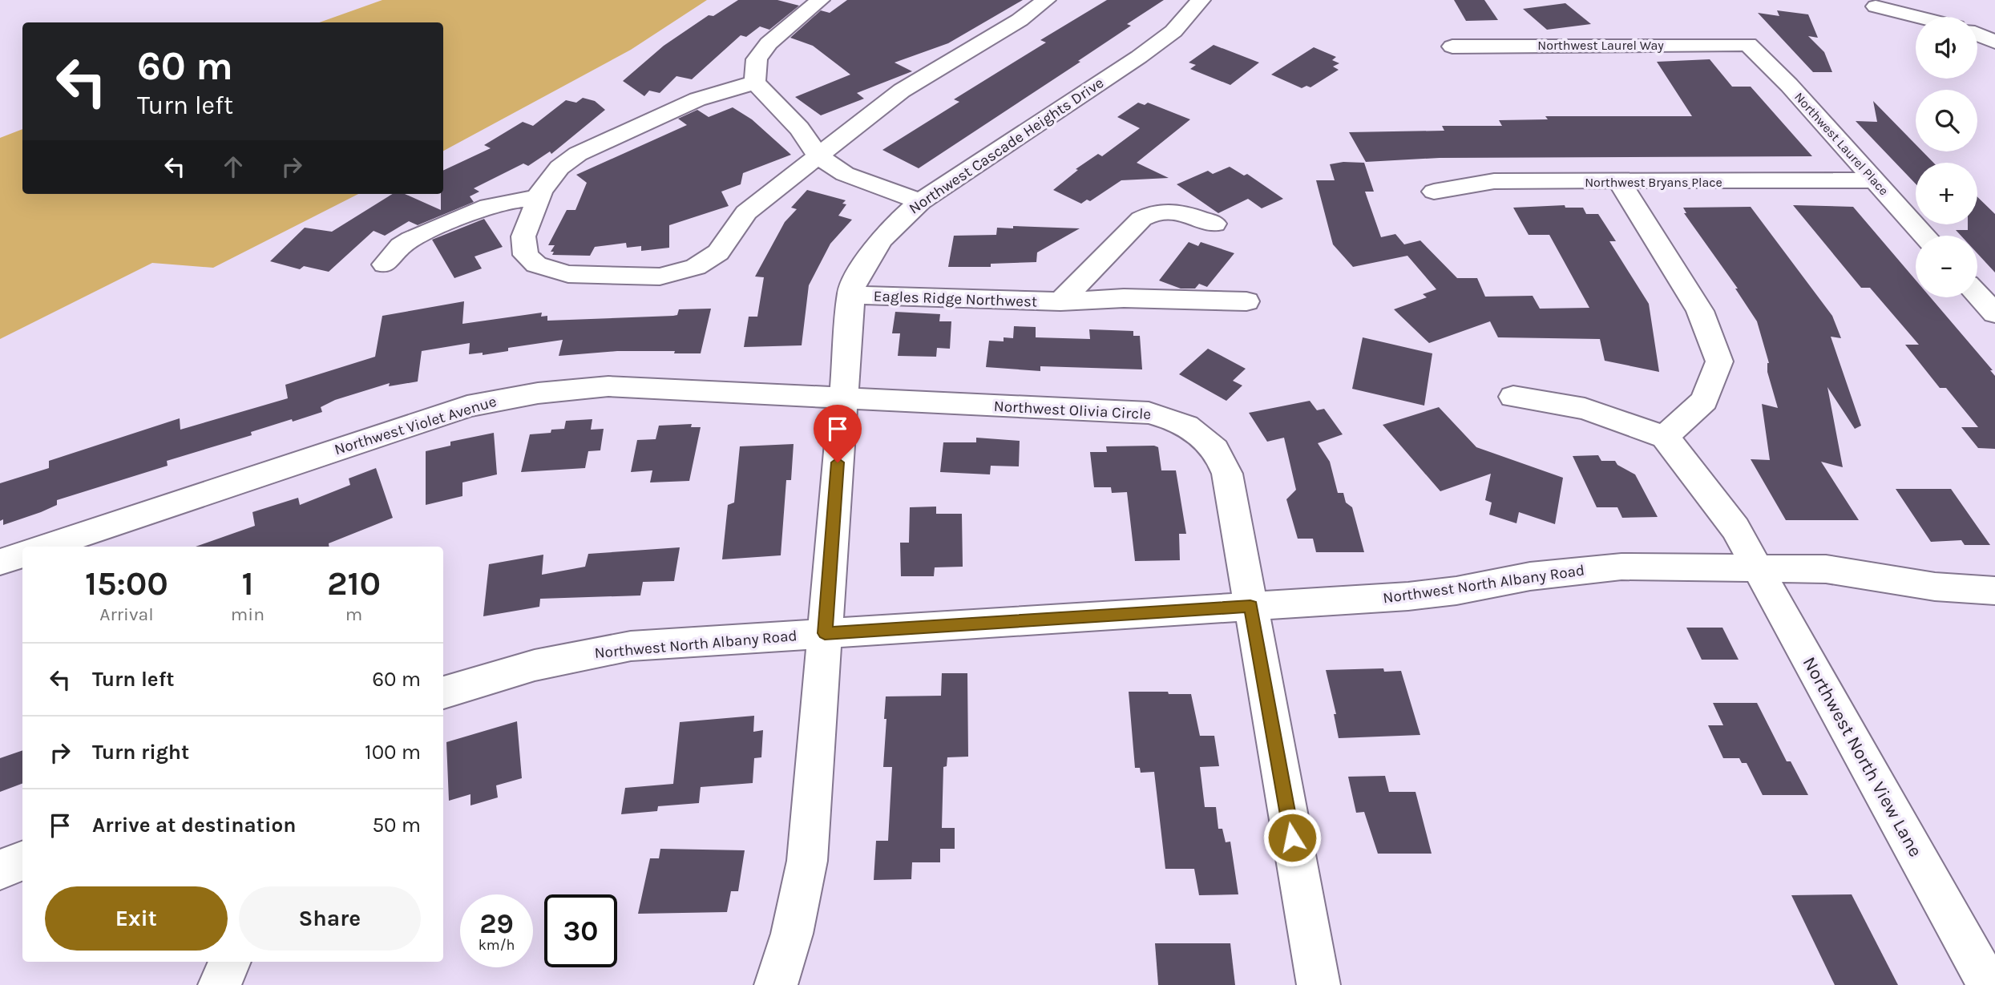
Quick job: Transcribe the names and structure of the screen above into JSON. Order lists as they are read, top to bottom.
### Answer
{
  "streets": {
    "street": [
      "Northwest Laurel Way",
      "Northwest Laurel Place",
      "Northwest Cascade Heights Drive",
      "Northwest Bryans Place",
      "Eagles Ridge Northwest",
      "Northwest Olivia Circle",
      "Northwest Violet Avenue",
      "Northwest North Albany Road",
      "Northwest North View Lane"
    ]
  },
  "crossings": [
    ["Northwest Laurel Way", "Northwest Laurel Place"],
    ["Northwest Laurel Place", "Northwest Bryans Place"],
    ["Northwest Cascade Heights Drive", "Eagles Ridge Northwest"],
    ["Northwest Cascade Heights Drive", "Northwest Olivia Circle"],
    ["Northwest Cascade Heights Drive", "Northwest Violet Avenue"],
    ["Northwest Cascade Heights Drive", "Northwest North Albany Road"],
    ["Northwest Olivia Circle", "Northwest Violet Avenue"],
    ["Northwest Olivia Circle", "Northwest North Albany Road"],
    ["Northwest North Albany Road", "Northwest North View Lane"]
  ],
  "page": {
    "map_buttons": ["+", "−"],
    "turn": ["60 m", "Turn left"],
    "eta": [
      "15:00",
      "Arrival",
      "1",
      "min",
      "210",
      "m"
    ],
    "list": [
      {
        "name": "Turn left",
        "value": "60 m"
      },
      {
        "name": "Turn right",
        "value": "100 m"
      },
      {
        "name": "Arrive at destination",
        "value": "50 m"
      }
    ],
    "buttons": ["Exit", "Share"],
    "speed": "29 km/h",
    "limit": "30"
  }
}
